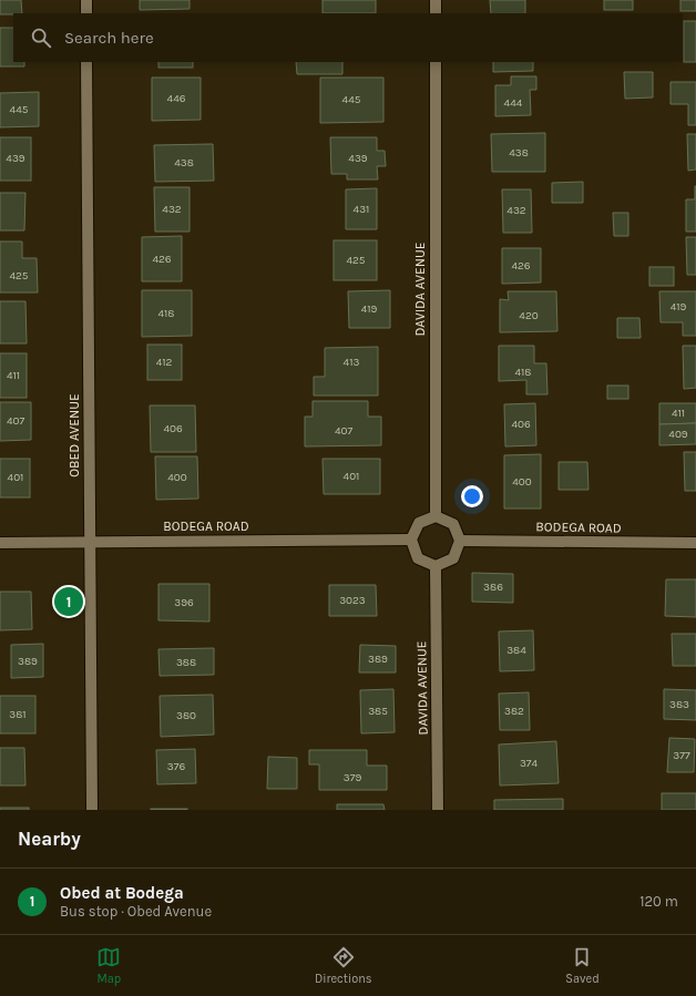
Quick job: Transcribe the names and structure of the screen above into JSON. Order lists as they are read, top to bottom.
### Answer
{
  "streets": {
    "street": ["DAVIDA AVENUE", "OBED AVENUE", "BODEGA ROAD"]
  },
  "crossings": [
    ["DAVIDA AVENUE", "BODEGA ROAD"],
    ["OBED AVENUE", "BODEGA ROAD"]
  ],
  "house_numbers": [
    "446",
    "445",
    "444",
    "445",
    "438",
    "439",
    "439",
    "438",
    "432",
    "431",
    "432",
    "426",
    "425",
    "426",
    "425",
    "419",
    "419",
    "418",
    "420",
    "412",
    "413",
    "418",
    "411",
    "411",
    "407",
    "406",
    "406",
    "407",
    "409",
    "401",
    "401",
    "400",
    "400",
    "386",
    "3023",
    "396",
    "384",
    "389",
    "389",
    "388",
    "383",
    "385",
    "382",
    "381",
    "380",
    "377",
    "374",
    "376",
    "379"
  ],
  "page": {
    "search": "Search here",
    "pins": "1",
    "heading": "Nearby",
    "list": [
      {
        "mark": "1",
        "name": "Obed at Bodega",
        "note": "Bus stop · Obed Avenue",
        "value": "120 m"
      }
    ],
    "nav": ["Map", "Directions", "Saved"]
  }
}
